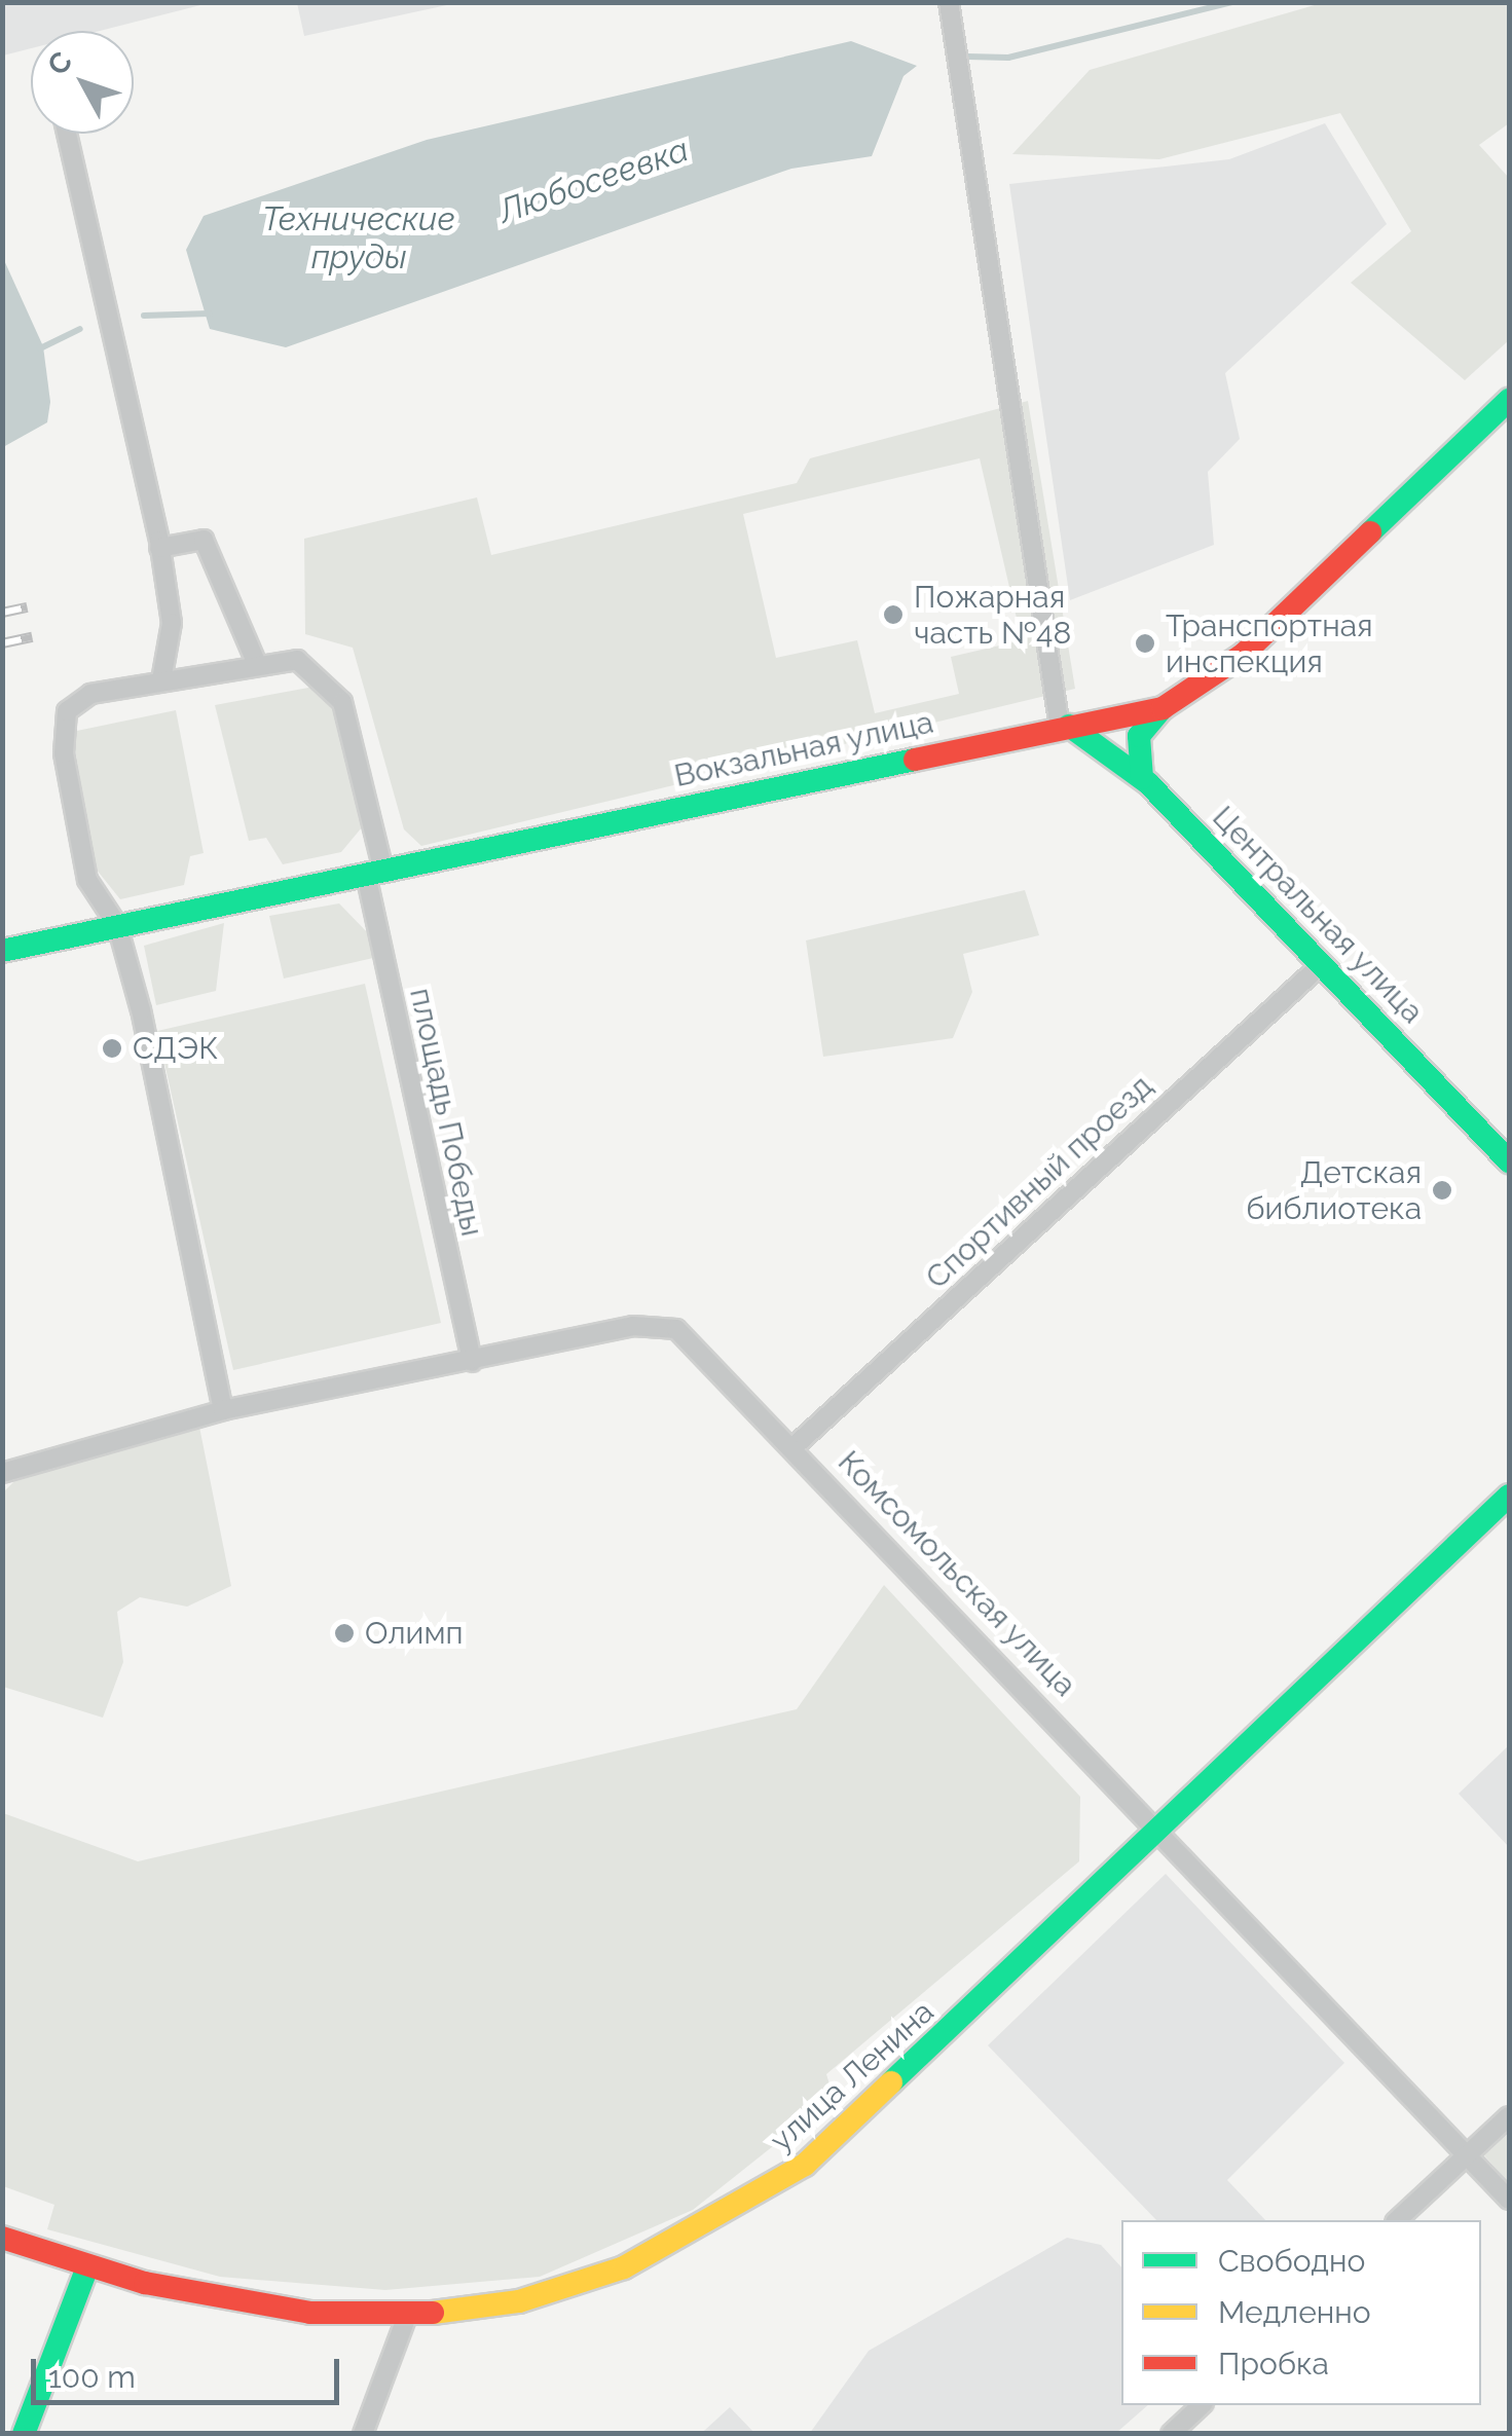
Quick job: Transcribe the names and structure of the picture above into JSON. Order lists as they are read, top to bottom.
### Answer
{
  "streets": {
    "street": [
      "Вокзальная улица",
      "Центральная улица",
      "площадь Победы",
      "Спортивный проезд",
      "Комсомольская улица",
      "улица Ленина"
    ]
  },
  "crossings": [
    ["Вокзальная улица", "Центральная улица"],
    ["Вокзальная улица", "площадь Победы"],
    ["Центральная улица", "Спортивный проезд"],
    ["площадь Победы", "Комсомольская улица"],
    ["Спортивный проезд", "Комсомольская улица"],
    ["Комсомольская улица", "улица Ленина"]
  ],
  "water": ["Любосеевка", "Технические пруды"],
  "places": [
    "Пожарная часть №48",
    "Транспортная инспекция",
    "СДЭК",
    "Детская библиотека",
    "Олимп"
  ],
  "legend": ["Свободно", "Медленно", "Пробка"],
  "scale_bar": "100 m",
  "north": "top left"
}
